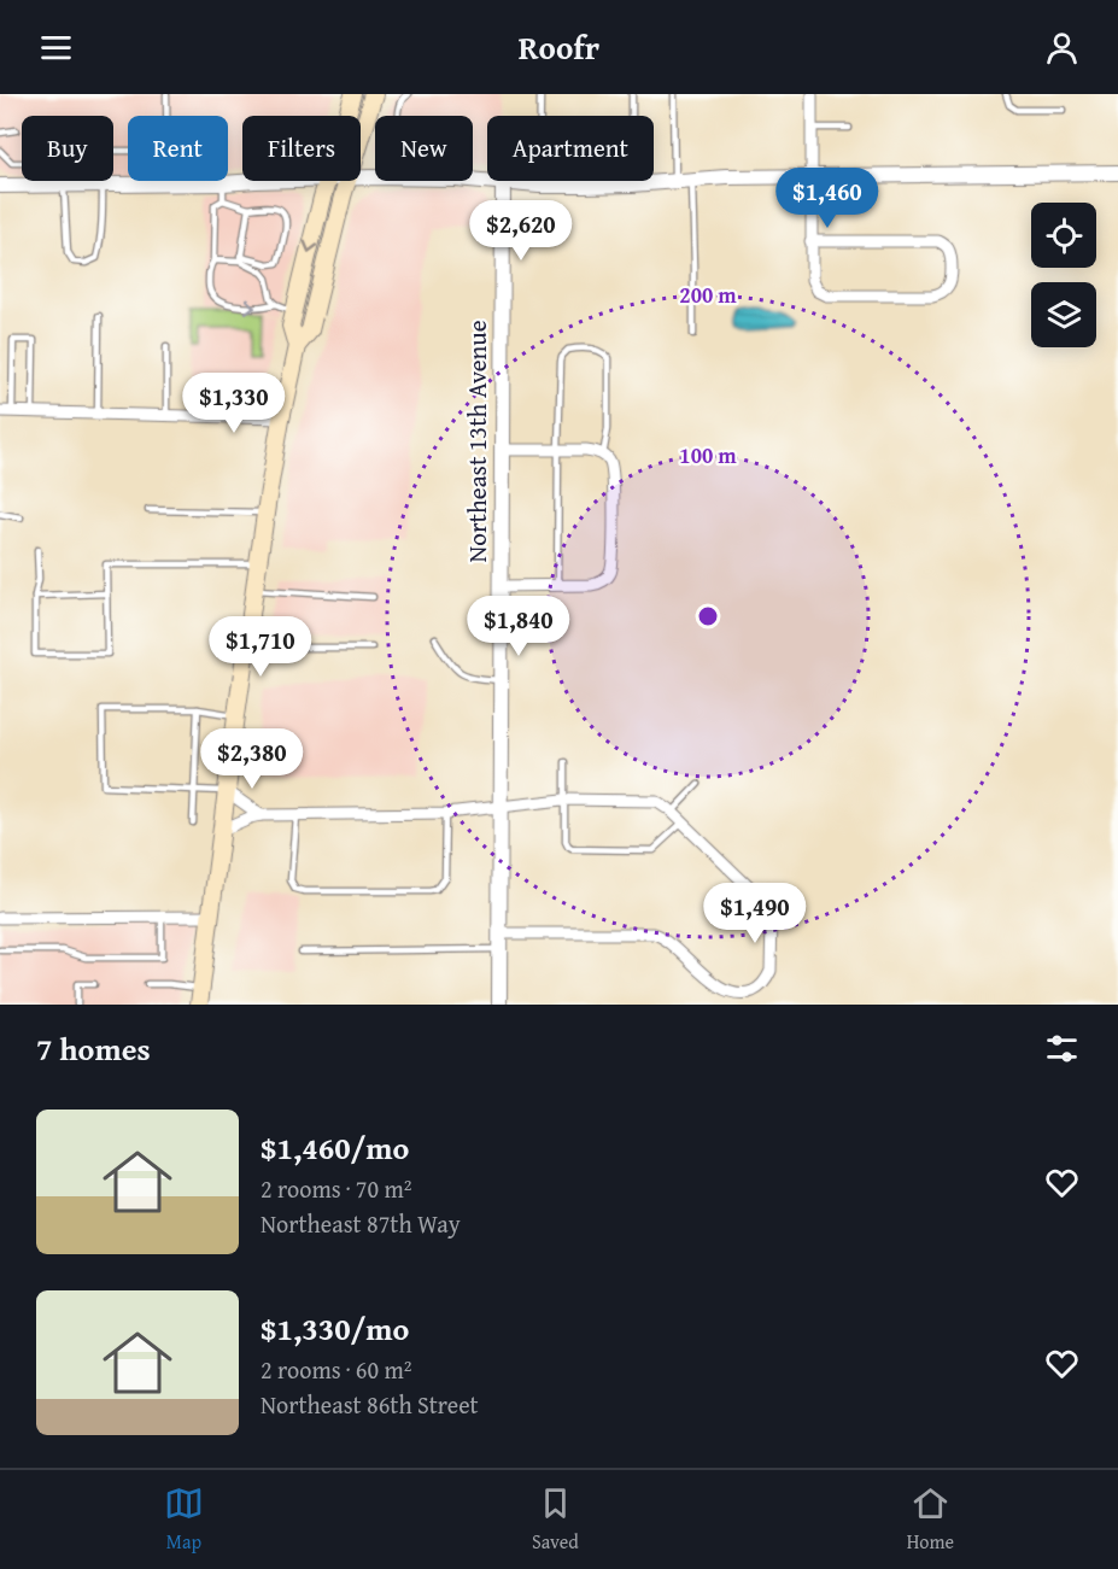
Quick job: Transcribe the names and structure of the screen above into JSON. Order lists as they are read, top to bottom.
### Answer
{
  "streets": {
    "street": ["Northeast 13th Avenue"]
  },
  "page": {
    "header": "Roofr",
    "chip": [
      "Buy",
      "Rent",
      "Filters",
      "New",
      "Apartment"
    ],
    "price": [
      "$1,460",
      "$2,620",
      "$1,330",
      "$1,840",
      "$1,710",
      "$2,380",
      "$1,490"
    ],
    "heading": "7 homes",
    "list": [
      {
        "name": "$1,460/mo",
        "note": "2 rooms · 70 m² · Northeast 87th Way"
      },
      {
        "name": "$1,330/mo",
        "note": "2 rooms · 60 m² · Northeast 86th Street"
      }
    ],
    "tabs": ["Map", "Saved", "Home"]
  },
  "rings": ["200 m", "100 m"]
}
